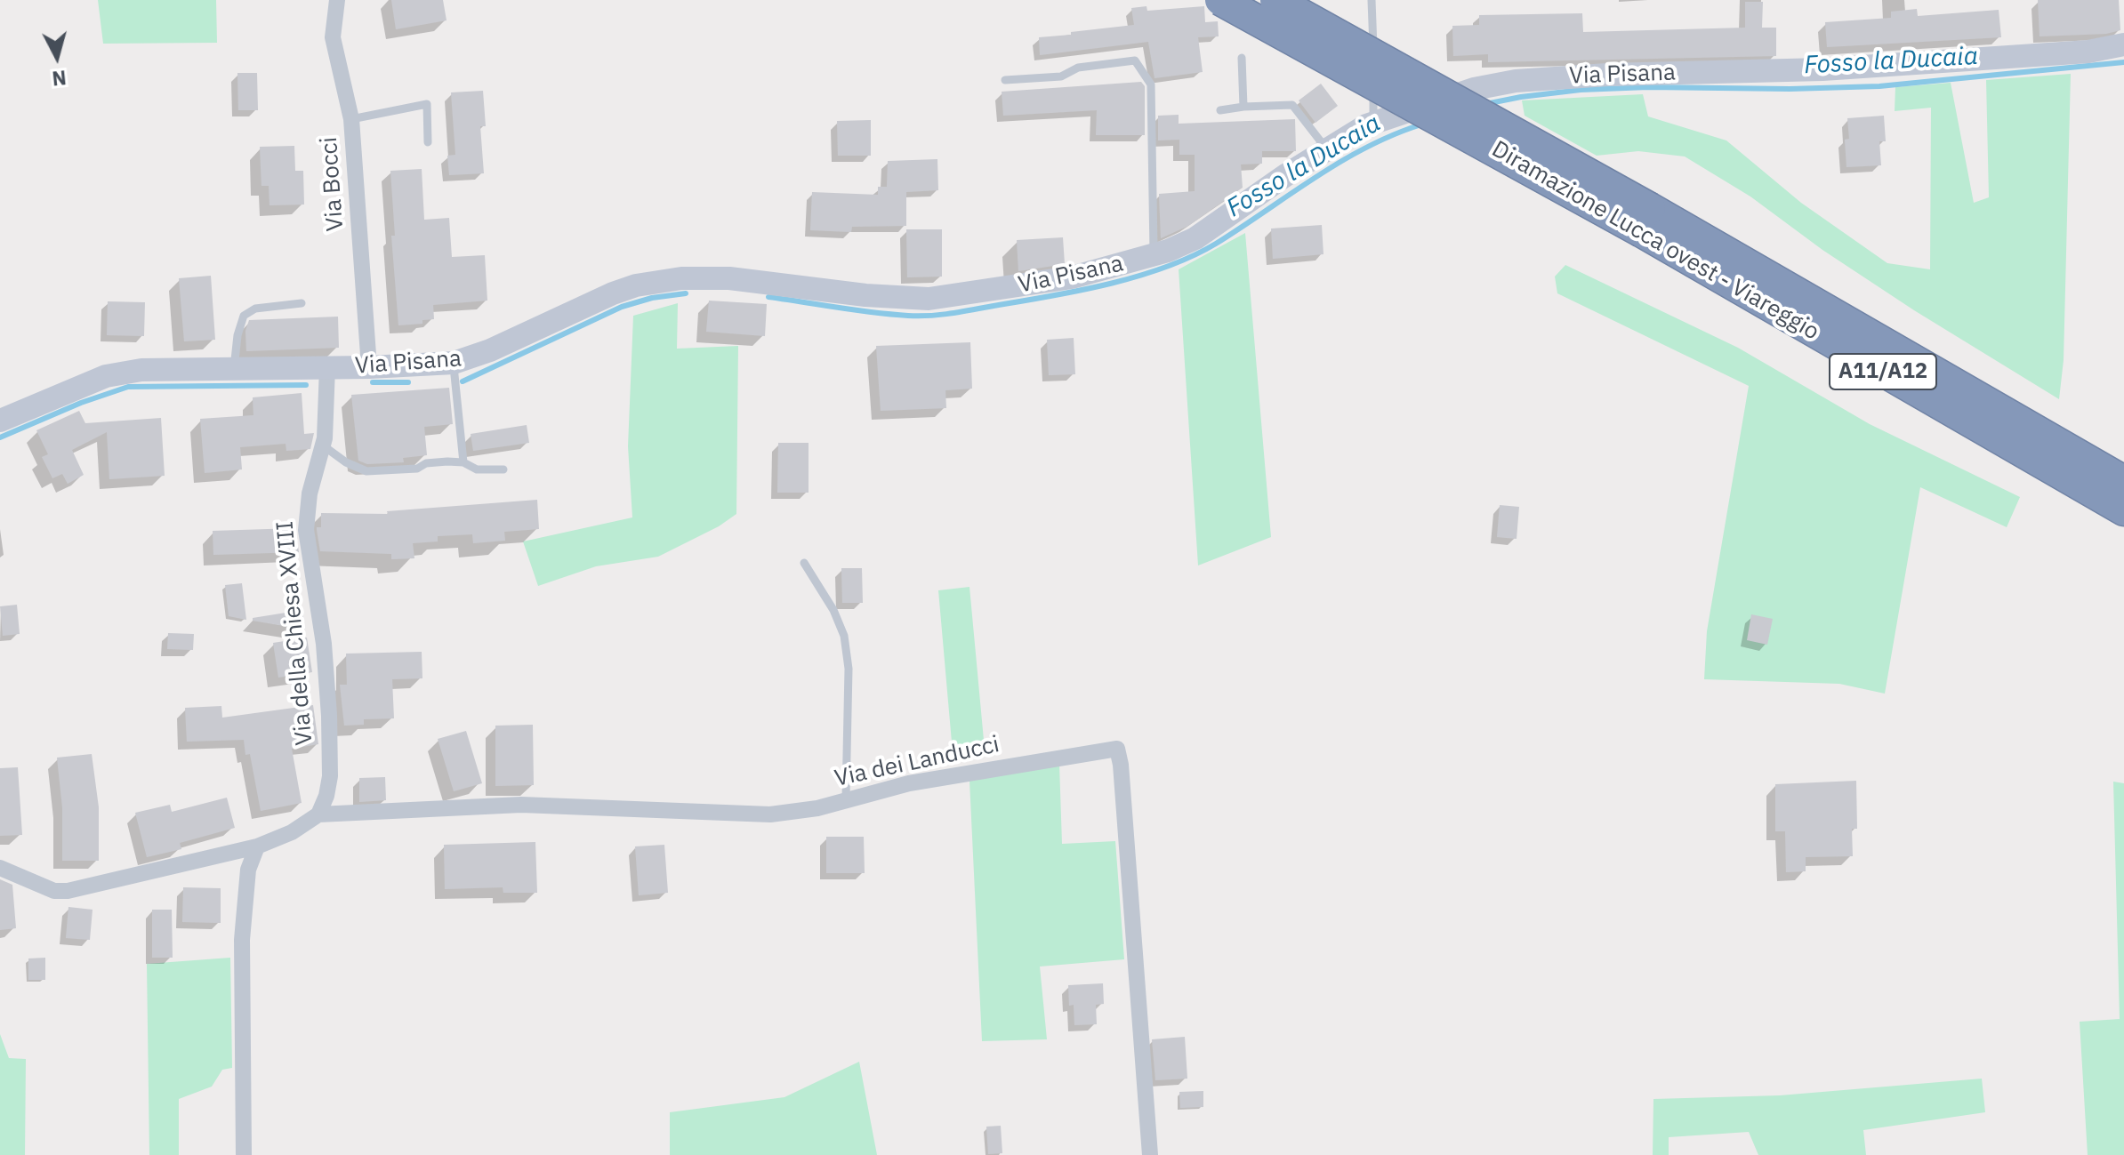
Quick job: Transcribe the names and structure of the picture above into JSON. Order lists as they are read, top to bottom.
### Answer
{
  "streets": {
    "highway": ["Diramazione Lucca ovest - Viareggio", "A11/A12"],
    "main road": ["Via Pisana"],
    "street": ["Via Bocci", "Via della Chiesa XVIII", "Via dei Landucci"]
  },
  "crossings": [
    ["Via Pisana", "Via Bocci"],
    ["Via Pisana", "Via della Chiesa XVIII"],
    ["Via della Chiesa XVIII", "Via dei Landucci"]
  ],
  "water": ["Fosso la Ducaia"],
  "north": "bottom"
}
